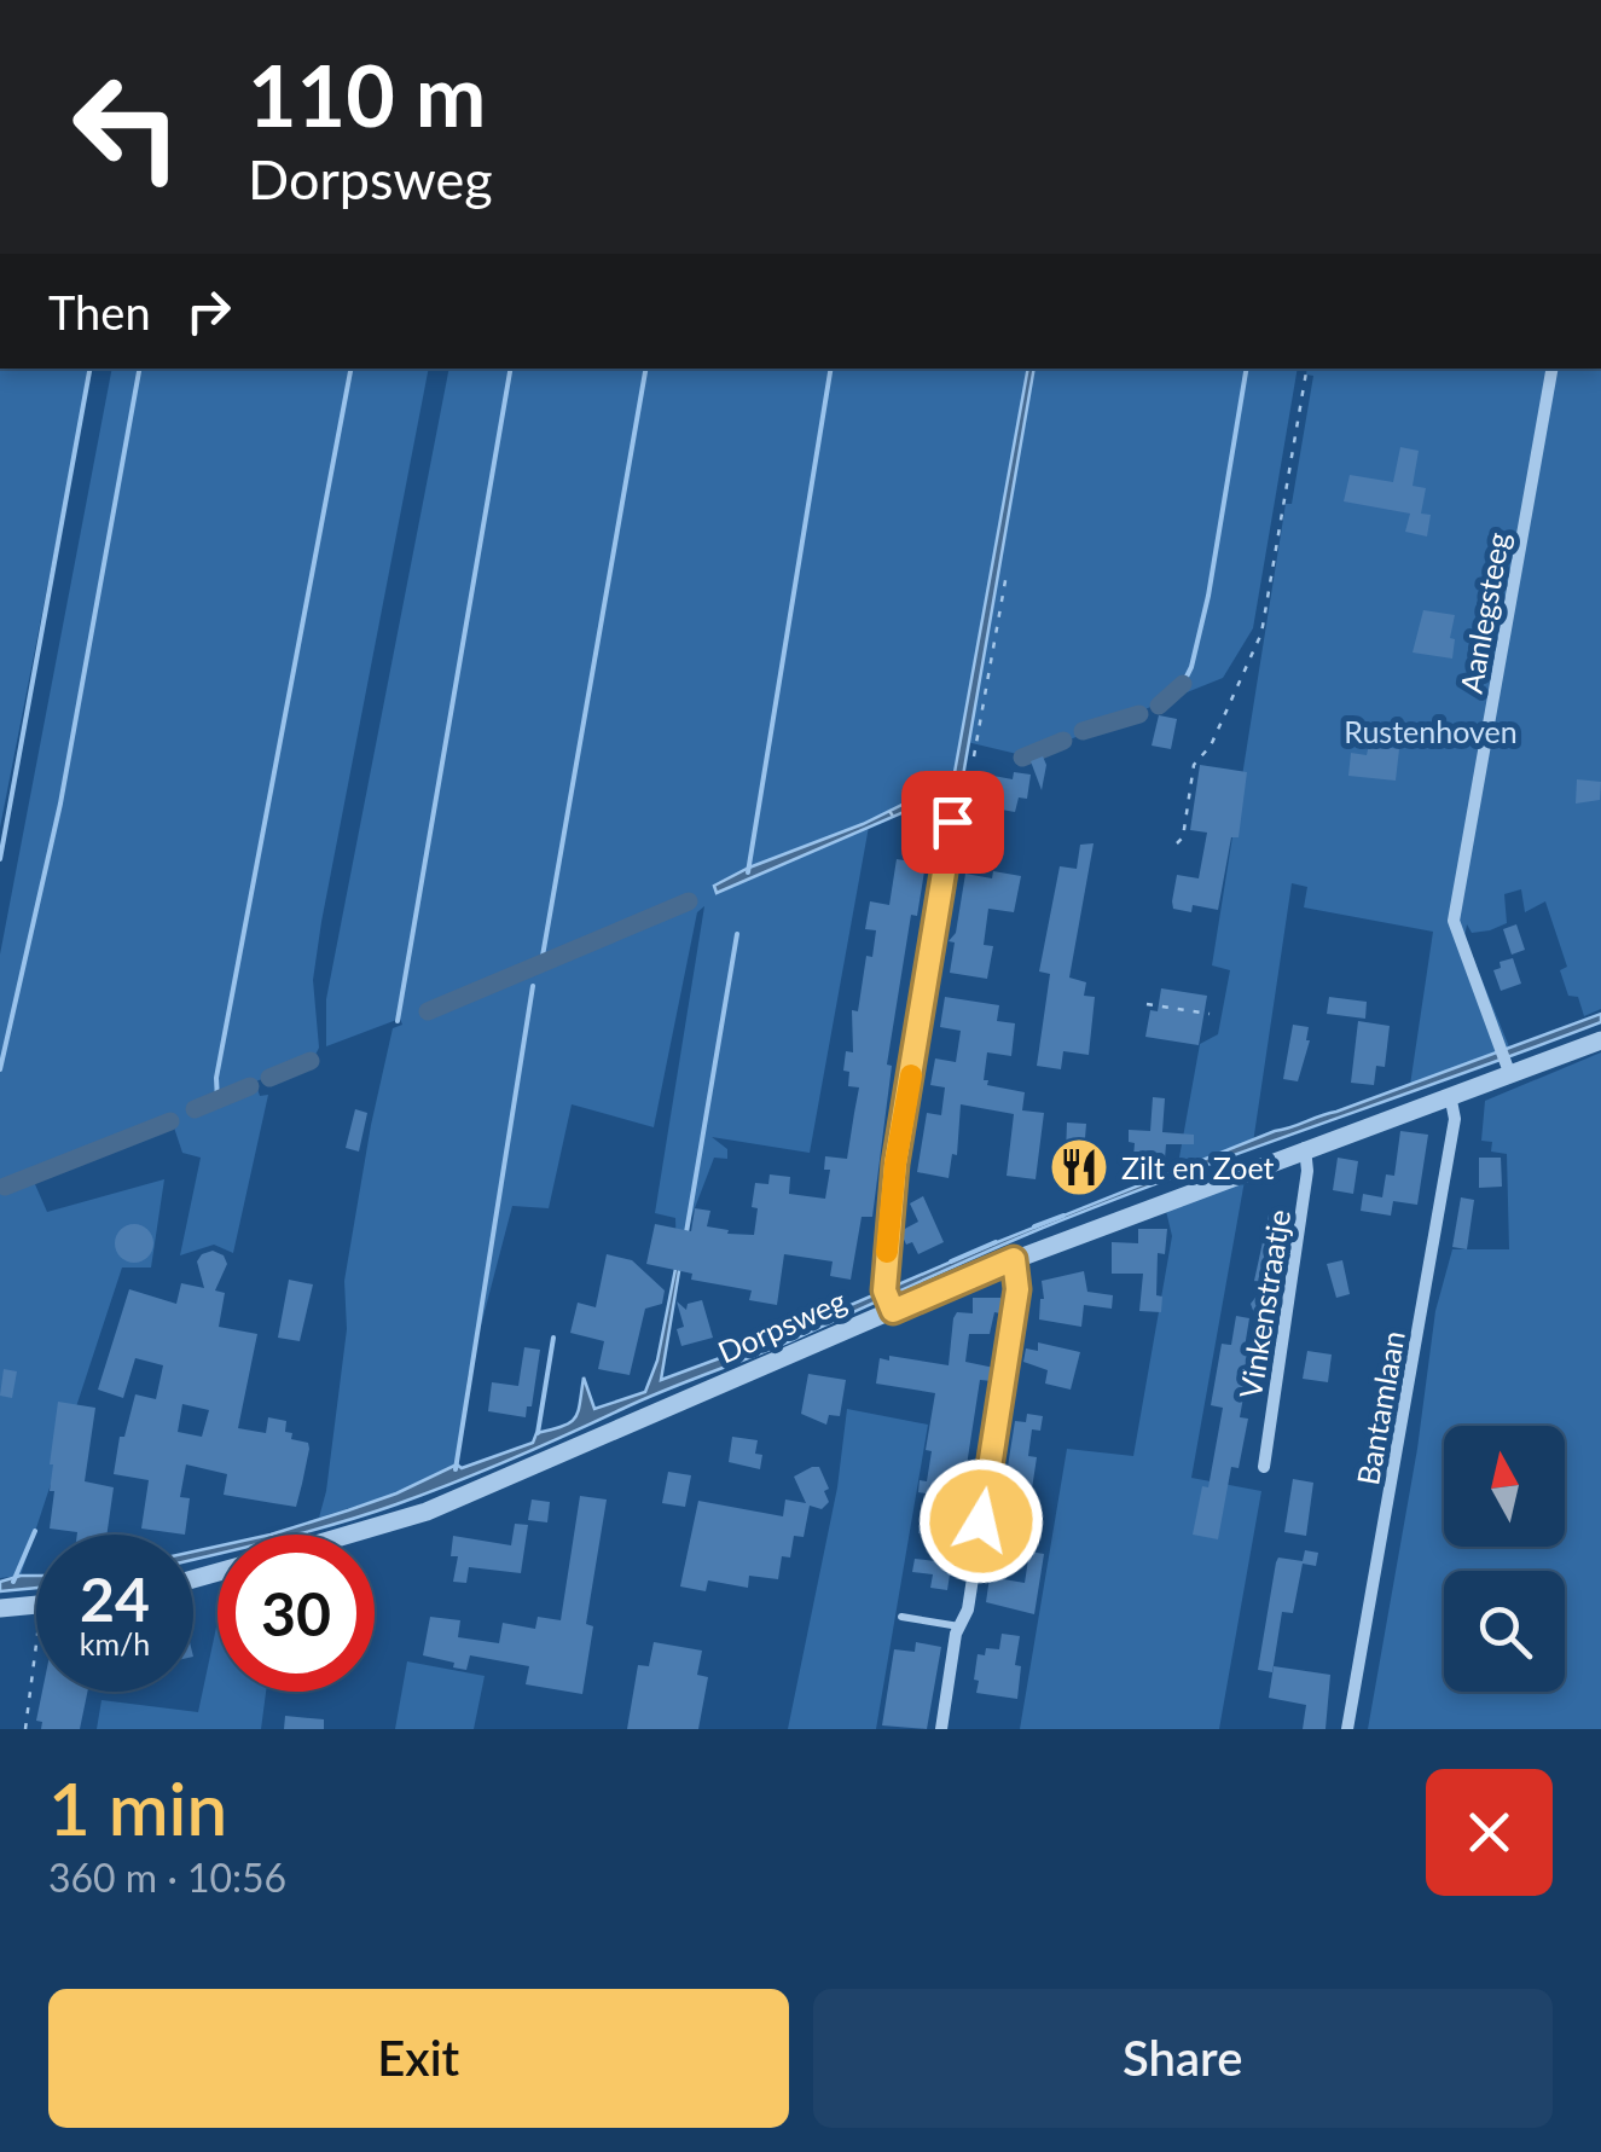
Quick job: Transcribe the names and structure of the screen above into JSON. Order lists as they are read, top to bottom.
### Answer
{
  "streets": {
    "street": [
      "Aanlegsteeg",
      "Vinkenstraatje",
      "Dorpsweg",
      "Bantamlaan"
    ]
  },
  "crossings": [
    ["Aanlegsteeg", "Dorpsweg"],
    ["Vinkenstraatje", "Dorpsweg"],
    ["Dorpsweg", "Bantamlaan"]
  ],
  "parks": ["Rustenhoven"],
  "places": {
    "restaurant": ["Zilt en Zoet"]
  },
  "north": "top",
  "page": {
    "turn": ["110 m", "Dorpsweg"],
    "then": "Then",
    "speed": "24 km/h",
    "limit": "30",
    "heading": ["1 min", "360 m · 10:56"],
    "buttons": ["Exit", "Share"]
  }
}
